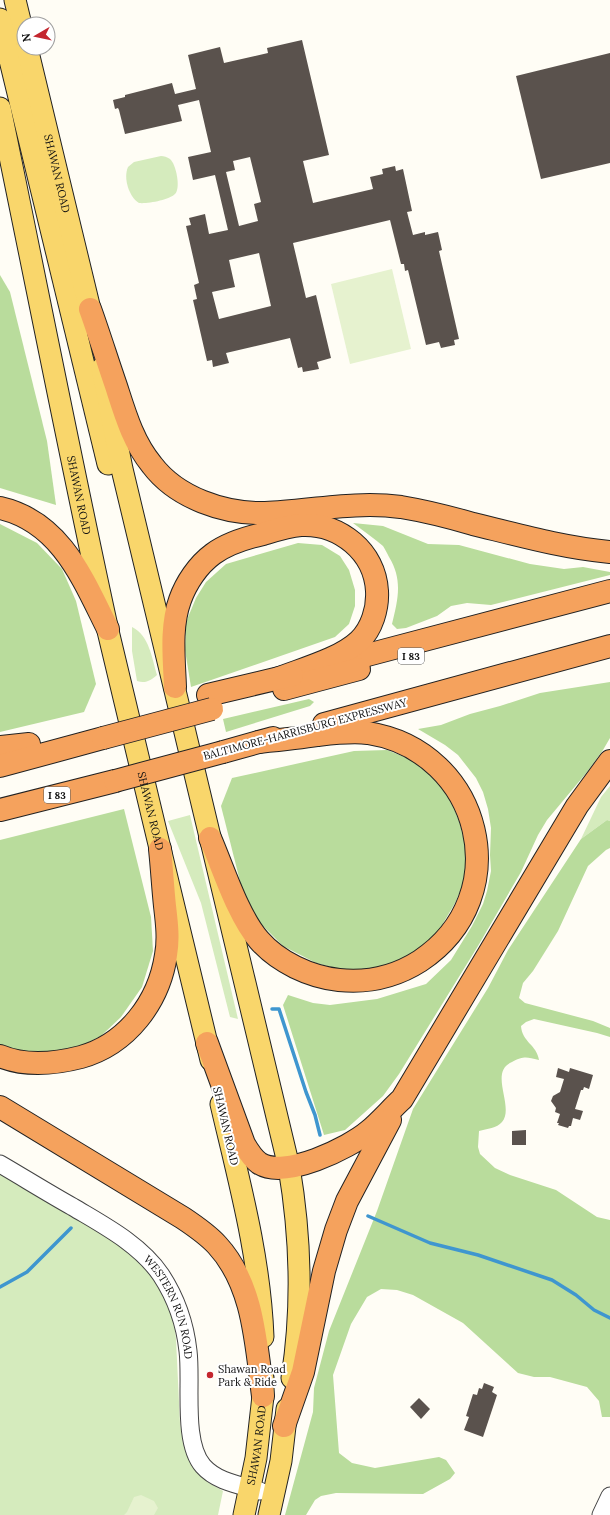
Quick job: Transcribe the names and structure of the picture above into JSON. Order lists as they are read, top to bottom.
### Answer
{
  "streets": {
    "highway": ["I 83", "BALTIMORE-HARRISBURG EXPRESSWAY"],
    "main road": ["SHAWAN ROAD"],
    "street": ["WESTERN RUN ROAD"]
  },
  "crossings": [
    ["SHAWAN ROAD", "WESTERN RUN ROAD"]
  ],
  "places": ["Shawan Road Park & Ride"],
  "north": "left"
}
